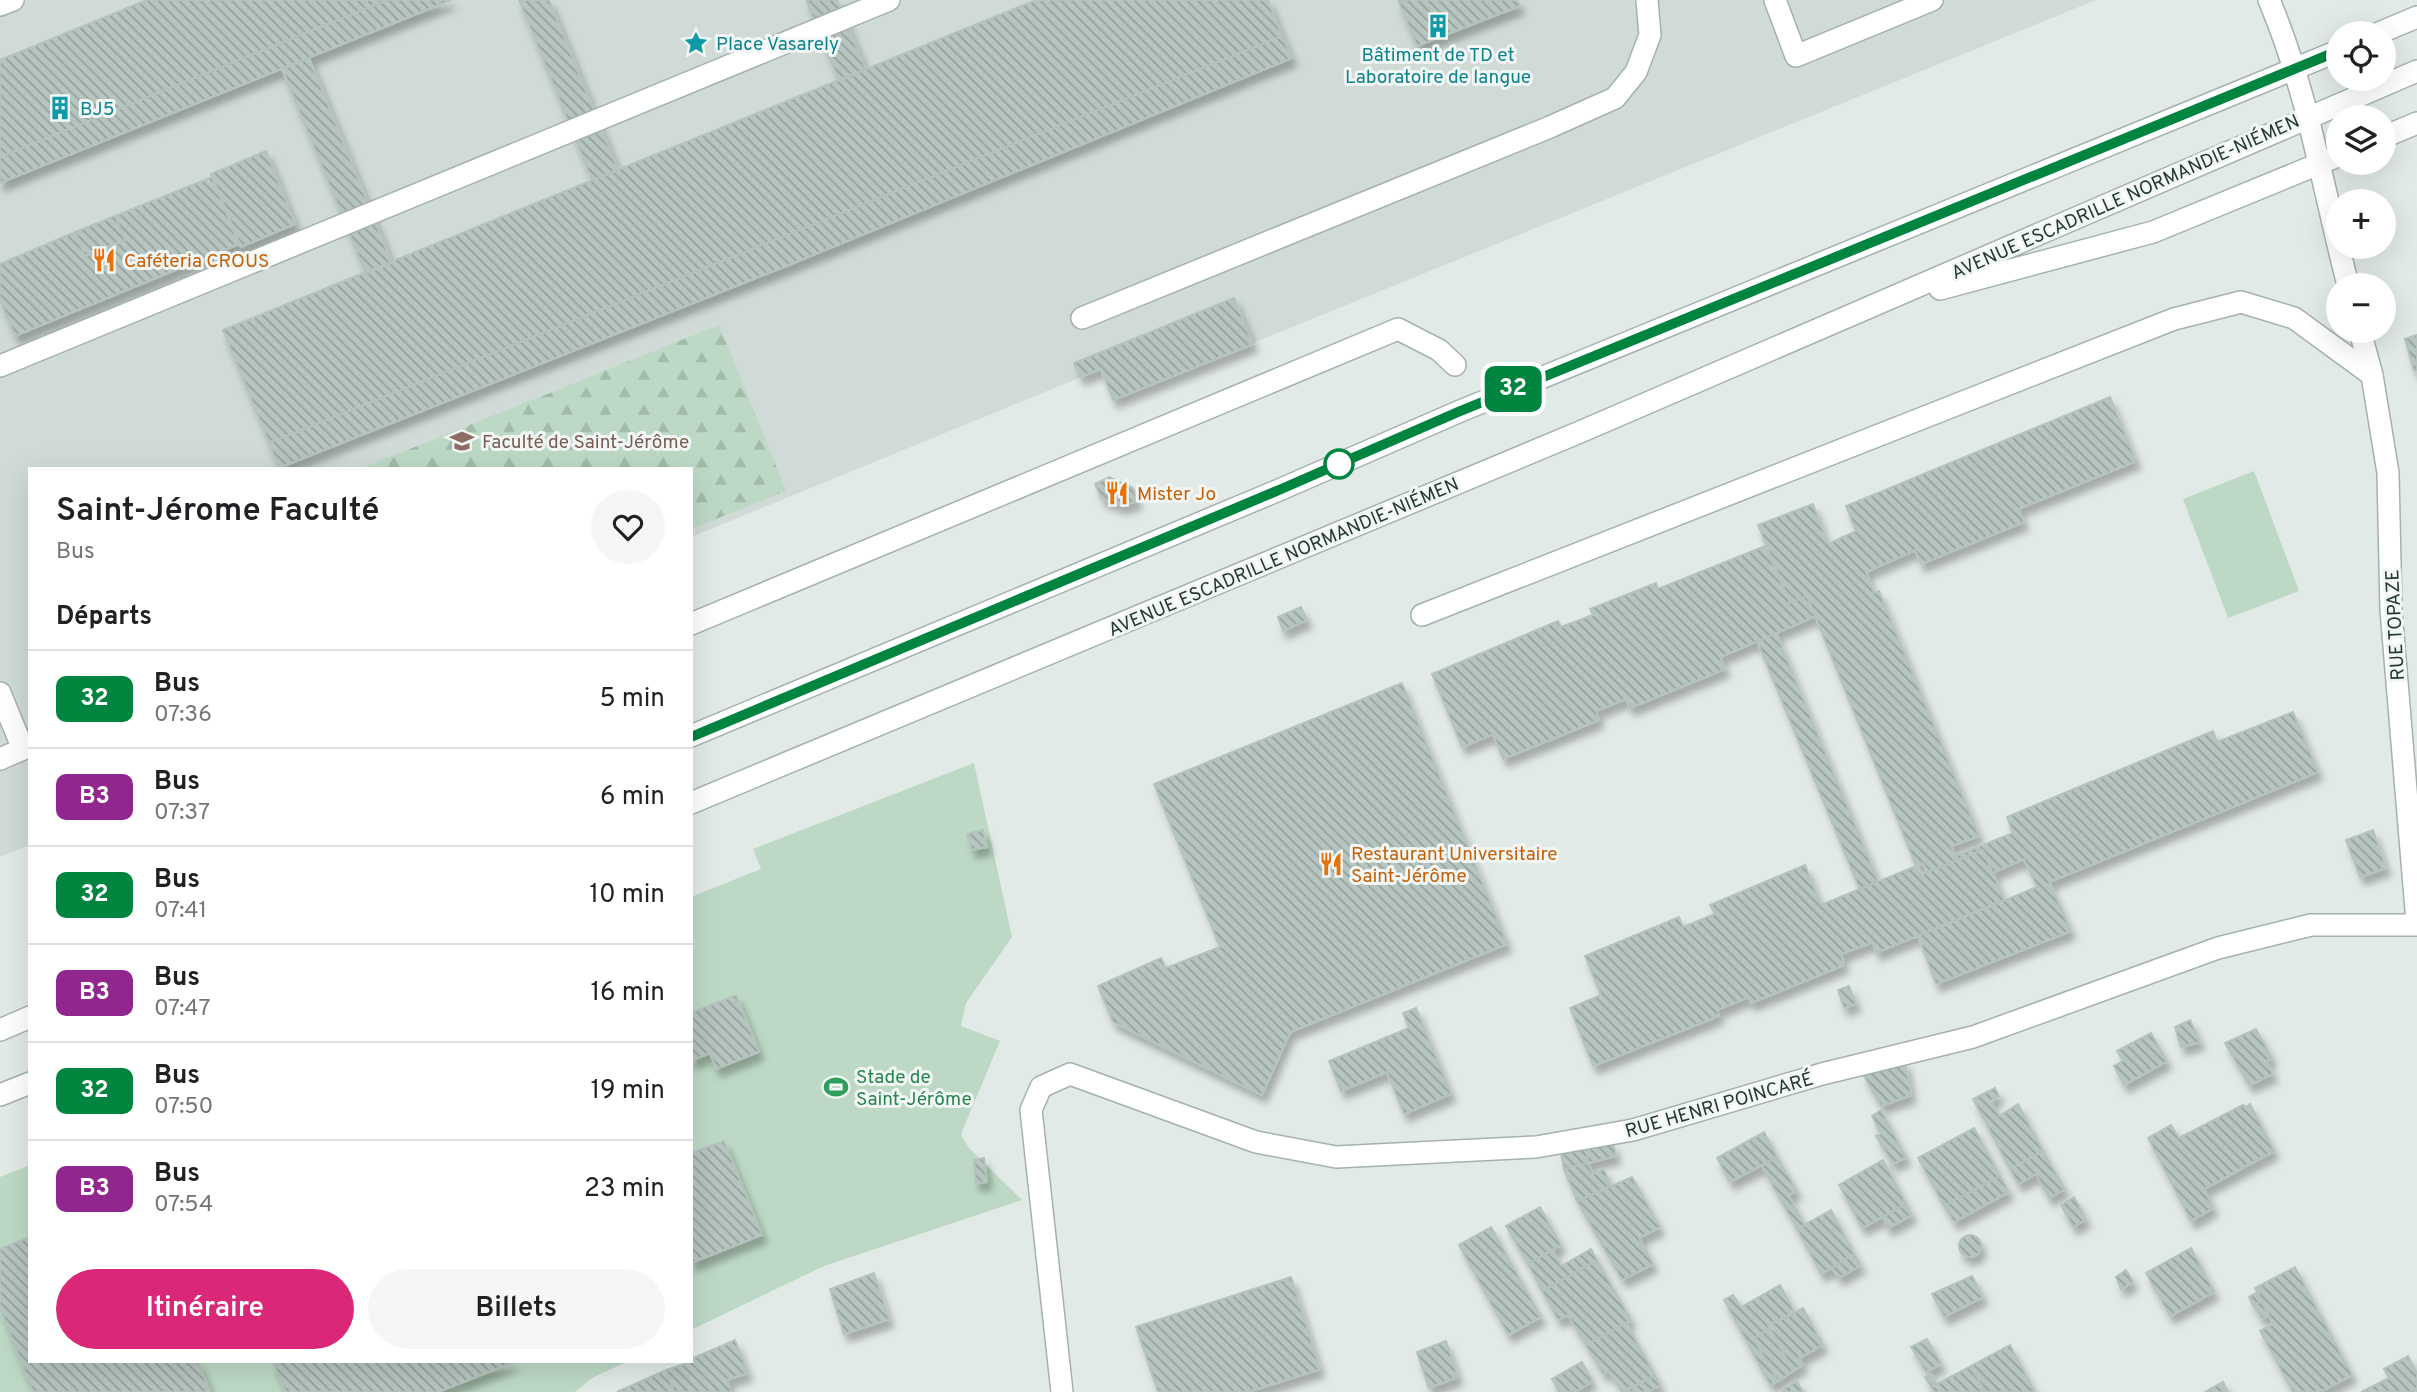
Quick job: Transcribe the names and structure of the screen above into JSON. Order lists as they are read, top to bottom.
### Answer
{
  "streets": {
    "street": ["AVENUE ESCADRILLE NORMANDIE-NIÉMEN", "RUE TOPAZE", "RUE HENRI POINCARÉ"]
  },
  "crossings": [
    ["RUE TOPAZE", "RUE HENRI POINCARÉ"]
  ],
  "places": {
    "building": ["Bâtiment de TD et Laboratoire de langue", "BJ5"],
    "place": ["Place Vasarely"],
    "restaurant": ["Caféteria CROUS", "Mister Jo", "Restaurant Universitaire Saint-Jérôme"],
    "school or university": ["Faculté de Saint-Jérôme"],
    "sports": ["Stade de Saint-Jérôme"]
  },
  "lines": ["bus line 32"],
  "page": {
    "on_map": "32",
    "map_buttons": ["+", "−"],
    "heading": [
      ["Saint-Jérome Faculté", "Bus"],
      "Départs"
    ],
    "list": [
      {
        "mark": "32",
        "name": "Bus",
        "note": "07:36",
        "value": "5 min"
      },
      {
        "mark": "B3",
        "name": "Bus",
        "note": "07:37",
        "value": "6 min"
      },
      {
        "mark": "32",
        "name": "Bus",
        "note": "07:41",
        "value": "10 min"
      },
      {
        "mark": "B3",
        "name": "Bus",
        "note": "07:47",
        "value": "16 min"
      },
      {
        "mark": "32",
        "name": "Bus",
        "note": "07:50",
        "value": "19 min"
      },
      {
        "mark": "B3",
        "name": "Bus",
        "note": "07:54",
        "value": "23 min"
      }
    ],
    "buttons": ["Itinéraire", "Billets"]
  }
}
